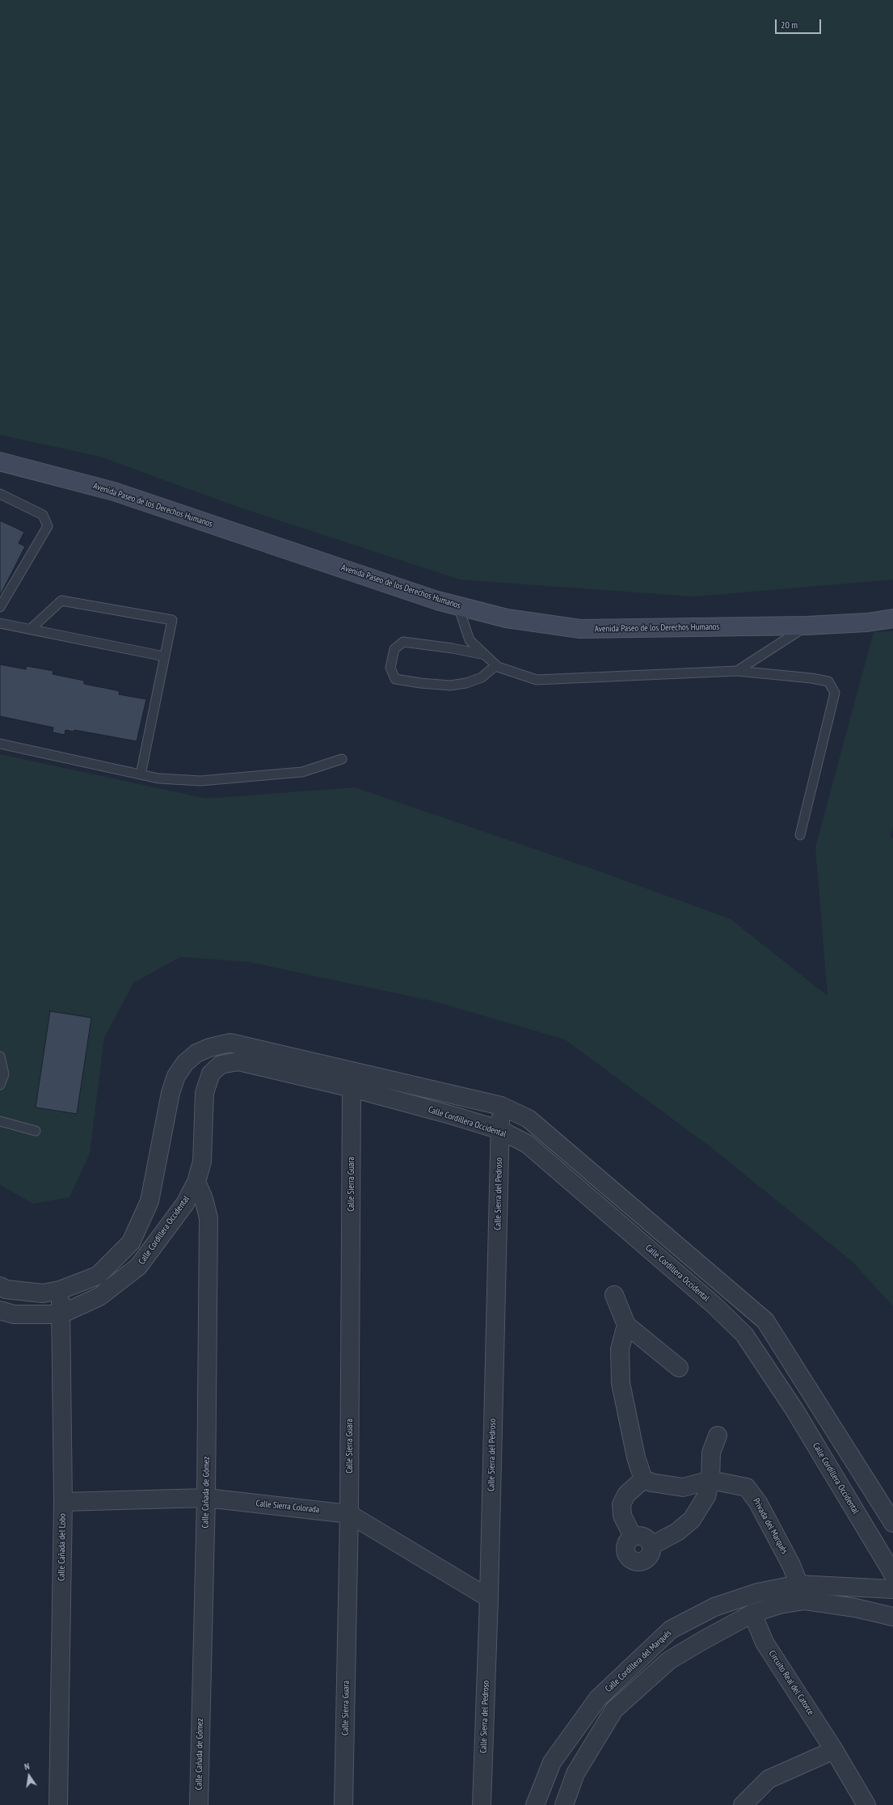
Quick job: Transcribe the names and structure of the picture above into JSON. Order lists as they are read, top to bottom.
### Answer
{
  "streets": {
    "main road": ["Avenida Paseo de los Derechos Humanos"],
    "street": [
      "Calle Cordillera Occidental",
      "Calle Sierra Guara",
      "Calle Sierra del Pedroso",
      "Calle Cañada de Gómez",
      "Calle Sierra Colorada",
      "Privada del Marqués",
      "Calle Cañada del Lobo",
      "Calle Cordillera del Marqués",
      "Circuito Real del Catorce"
    ]
  },
  "crossings": [
    ["Calle Cordillera Occidental", "Calle Sierra Guara"],
    ["Calle Cordillera Occidental", "Calle Sierra del Pedroso"],
    ["Calle Cordillera Occidental", "Calle Cañada de Gómez"],
    ["Calle Cordillera Occidental", "Calle Cañada del Lobo"],
    ["Calle Sierra Guara", "Calle Sierra Colorada"],
    ["Calle Sierra del Pedroso", "Calle Sierra Colorada"],
    ["Calle Cañada de Gómez", "Calle Sierra Colorada"],
    ["Calle Sierra Colorada", "Calle Cañada del Lobo"],
    ["Privada del Marqués", "Calle Cordillera del Marqués"]
  ],
  "scale_bar": "20 m",
  "north": "top"
}
